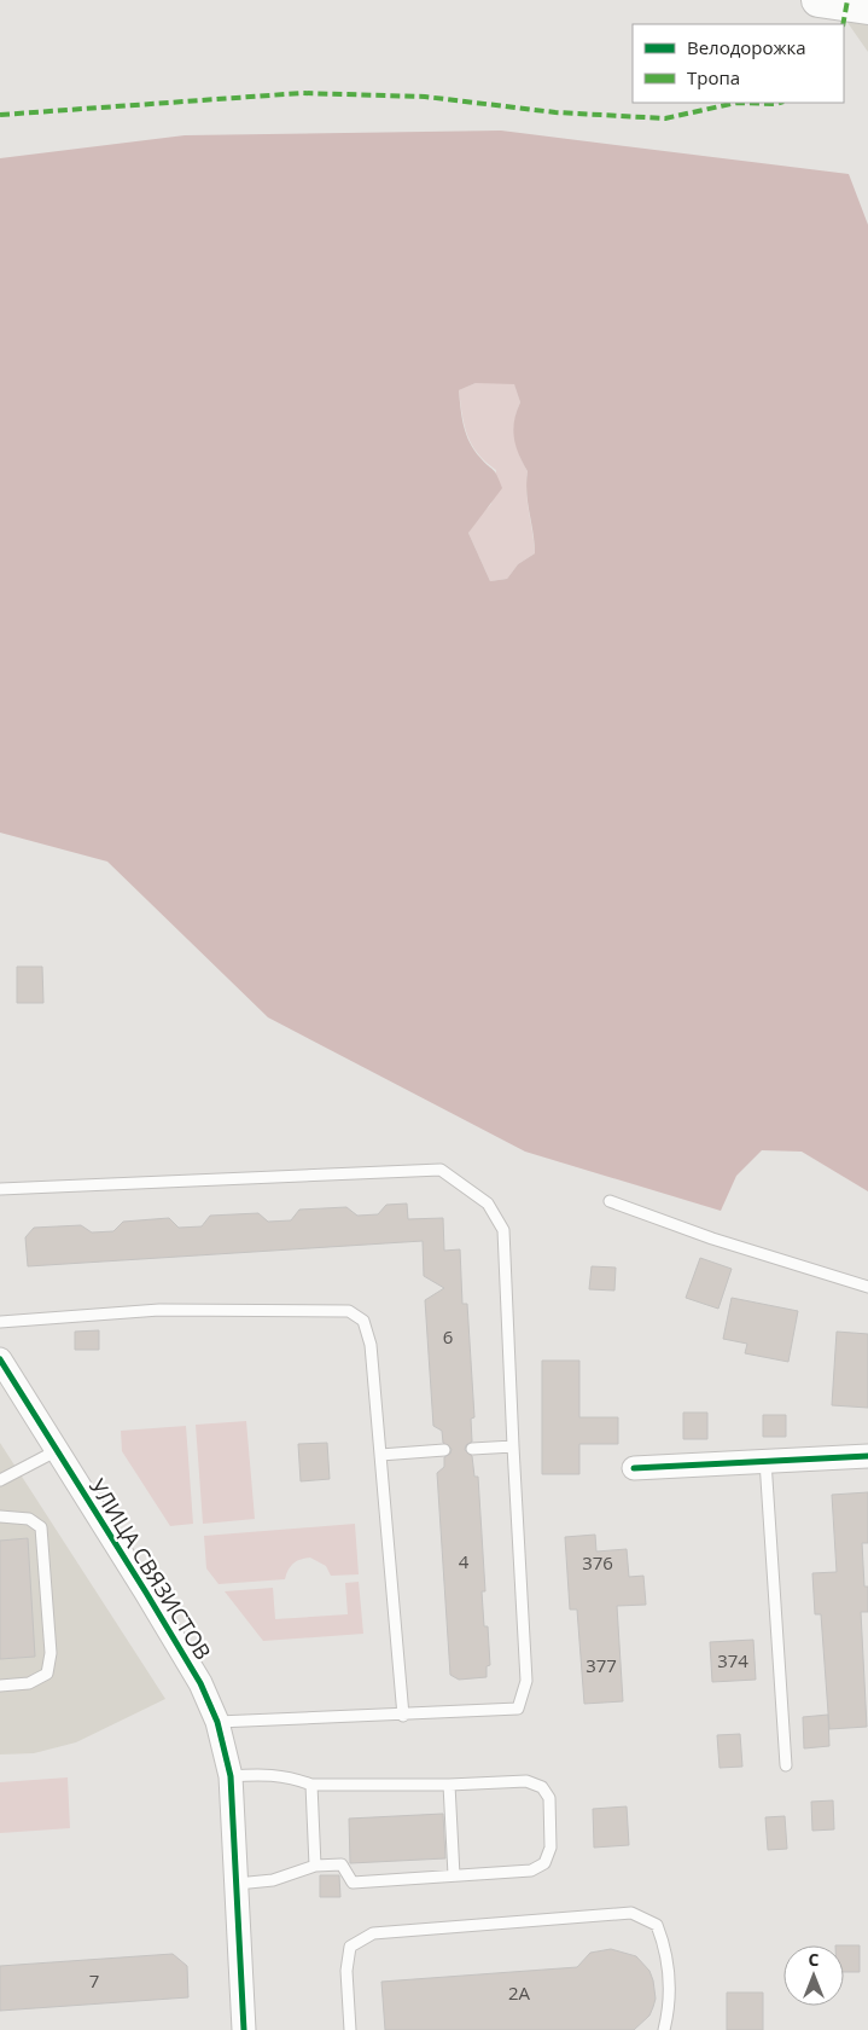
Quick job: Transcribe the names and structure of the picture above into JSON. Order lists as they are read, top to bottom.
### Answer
{
  "streets": {
    "street": ["УЛИЦА СВЯЗИСТОВ"]
  },
  "house_numbers": [
    "6",
    "4",
    "376",
    "374",
    "377",
    "7",
    "2А"
  ],
  "legend": ["Велодорожка", "Тропа"],
  "north": "top"
}
